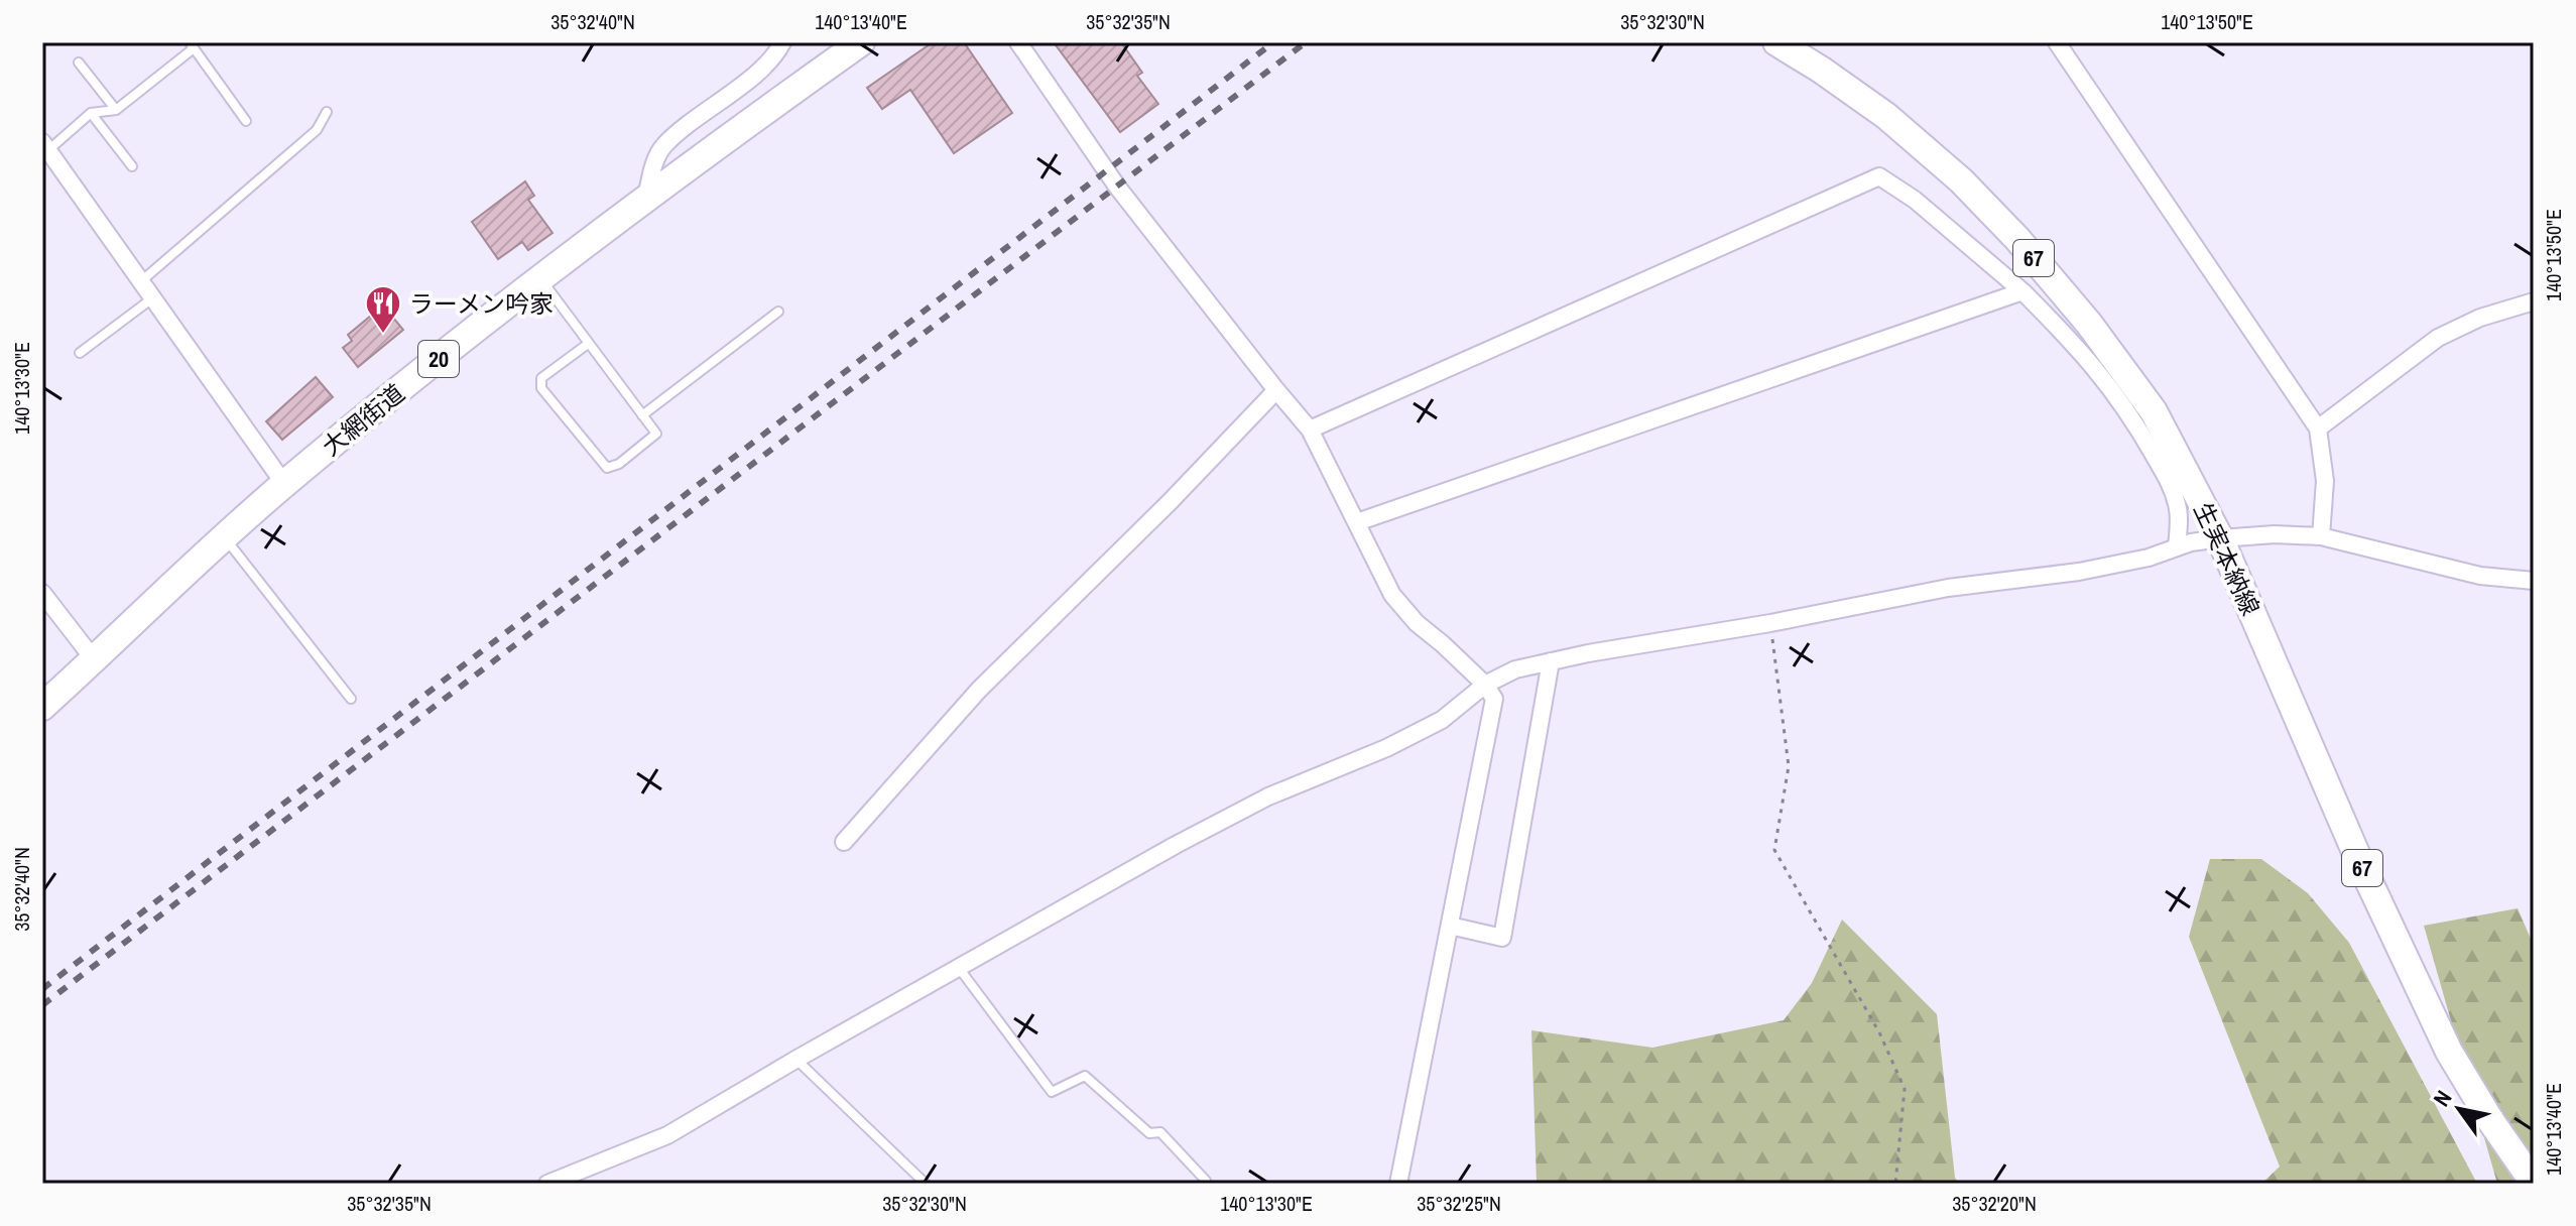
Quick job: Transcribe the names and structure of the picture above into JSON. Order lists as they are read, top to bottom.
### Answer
{
  "streets": {
    "main road": [
      "67",
      "20",
      "大網街道",
      "生実本納線"
    ]
  },
  "places": {
    "restaurant": ["ラーメン吟家"]
  },
  "north": "top left",
  "coordinates": [
    "35°32'40\"N",
    "140°13'40\"E",
    "35°32'35\"N",
    "35°32'30\"N",
    "140°13'50\"E",
    "140°13'30\"E",
    "35°32'25\"N",
    "35°32'20\"N"
  ]
}
